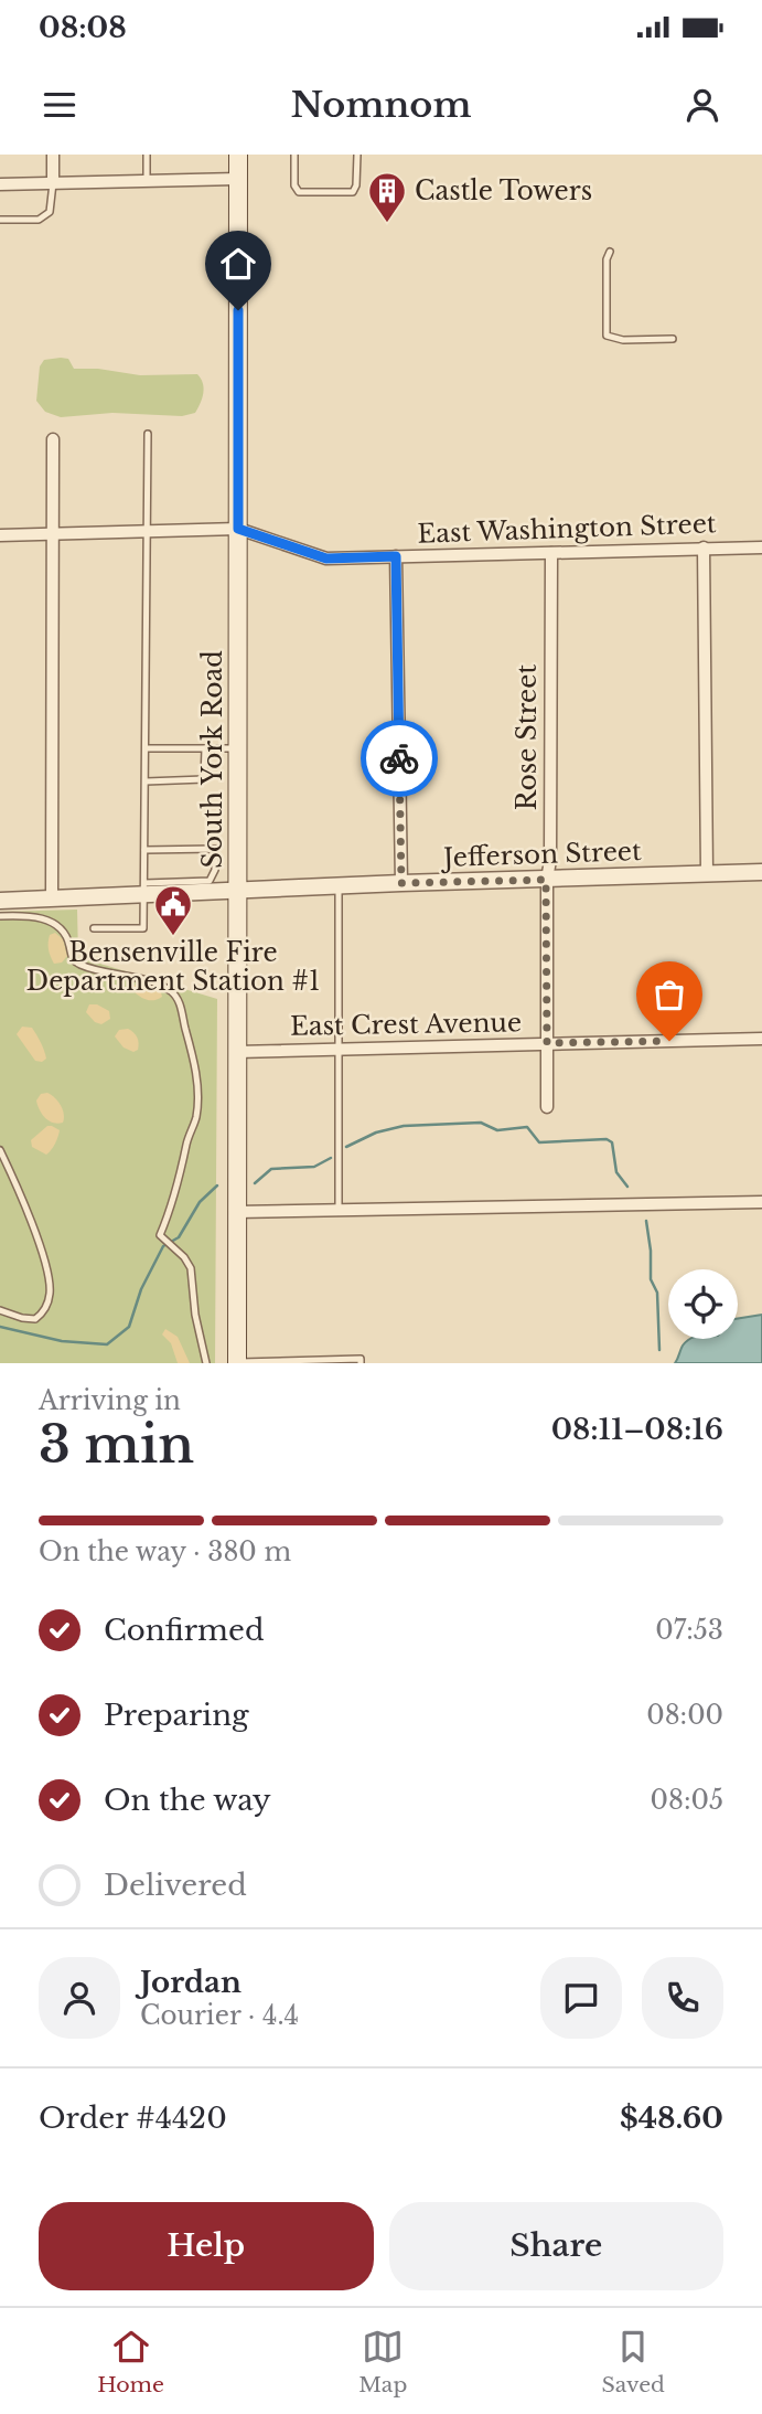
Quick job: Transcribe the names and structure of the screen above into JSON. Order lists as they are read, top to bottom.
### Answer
{
  "streets": {
    "main road": ["South York Road"],
    "street": [
      "East Washington Street",
      "Rose Street",
      "Jefferson Street",
      "East Crest Avenue"
    ]
  },
  "crossings": [
    ["East Washington Street", "Rose Street"],
    ["East Washington Street", "South York Road"],
    ["Rose Street", "Jefferson Street"],
    ["Rose Street", "East Crest Avenue"],
    ["South York Road", "Jefferson Street"],
    ["South York Road", "East Crest Avenue"]
  ],
  "places": {
    "building": ["Castle Towers"],
    "public building": ["Bensenville Fire Department Station #1"]
  },
  "page": {
    "status": "08:08",
    "header": "Nomnom",
    "heading": ["3 min", "Arriving in", "08:11–08:16"],
    "panel": [
      "Jordan",
      "Courier · 4.4",
      "Order #4420",
      "$48.60"
    ],
    "bar": "On the way · 380 m",
    "list": [
      ["Confirmed", "07:53"],
      ["Preparing", "08:00"],
      ["On the way", "08:05"],
      "Delivered"
    ],
    "buttons": ["Help", "Share"],
    "tabs": ["Home", "Map", "Saved"]
  }
}
